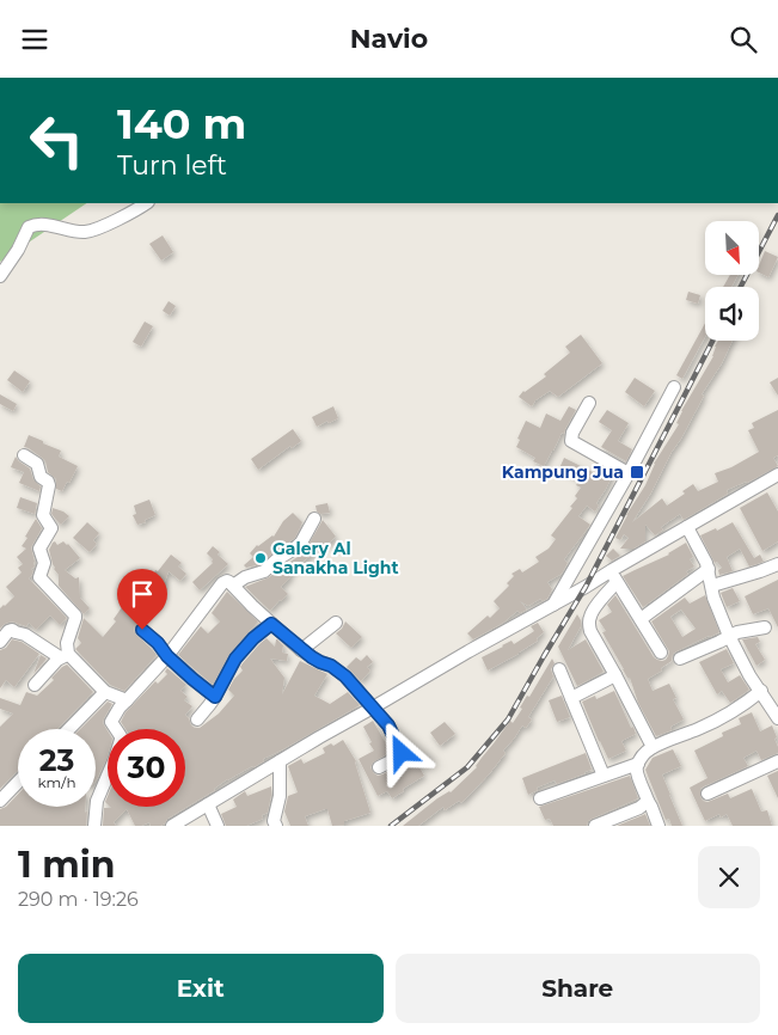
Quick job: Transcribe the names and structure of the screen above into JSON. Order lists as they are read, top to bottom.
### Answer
{
  "places": {
    "transit": ["Kampung Jua"],
    "other": ["Galery Al Sanakha Light"]
  },
  "north": "bottom right",
  "page": {
    "header": "Navio",
    "turn": ["140 m", "Turn left"],
    "speed": "23 km/h",
    "limit": "30",
    "heading": ["1 min", "290 m · 19:26"],
    "buttons": ["Exit", "Share"]
  }
}
